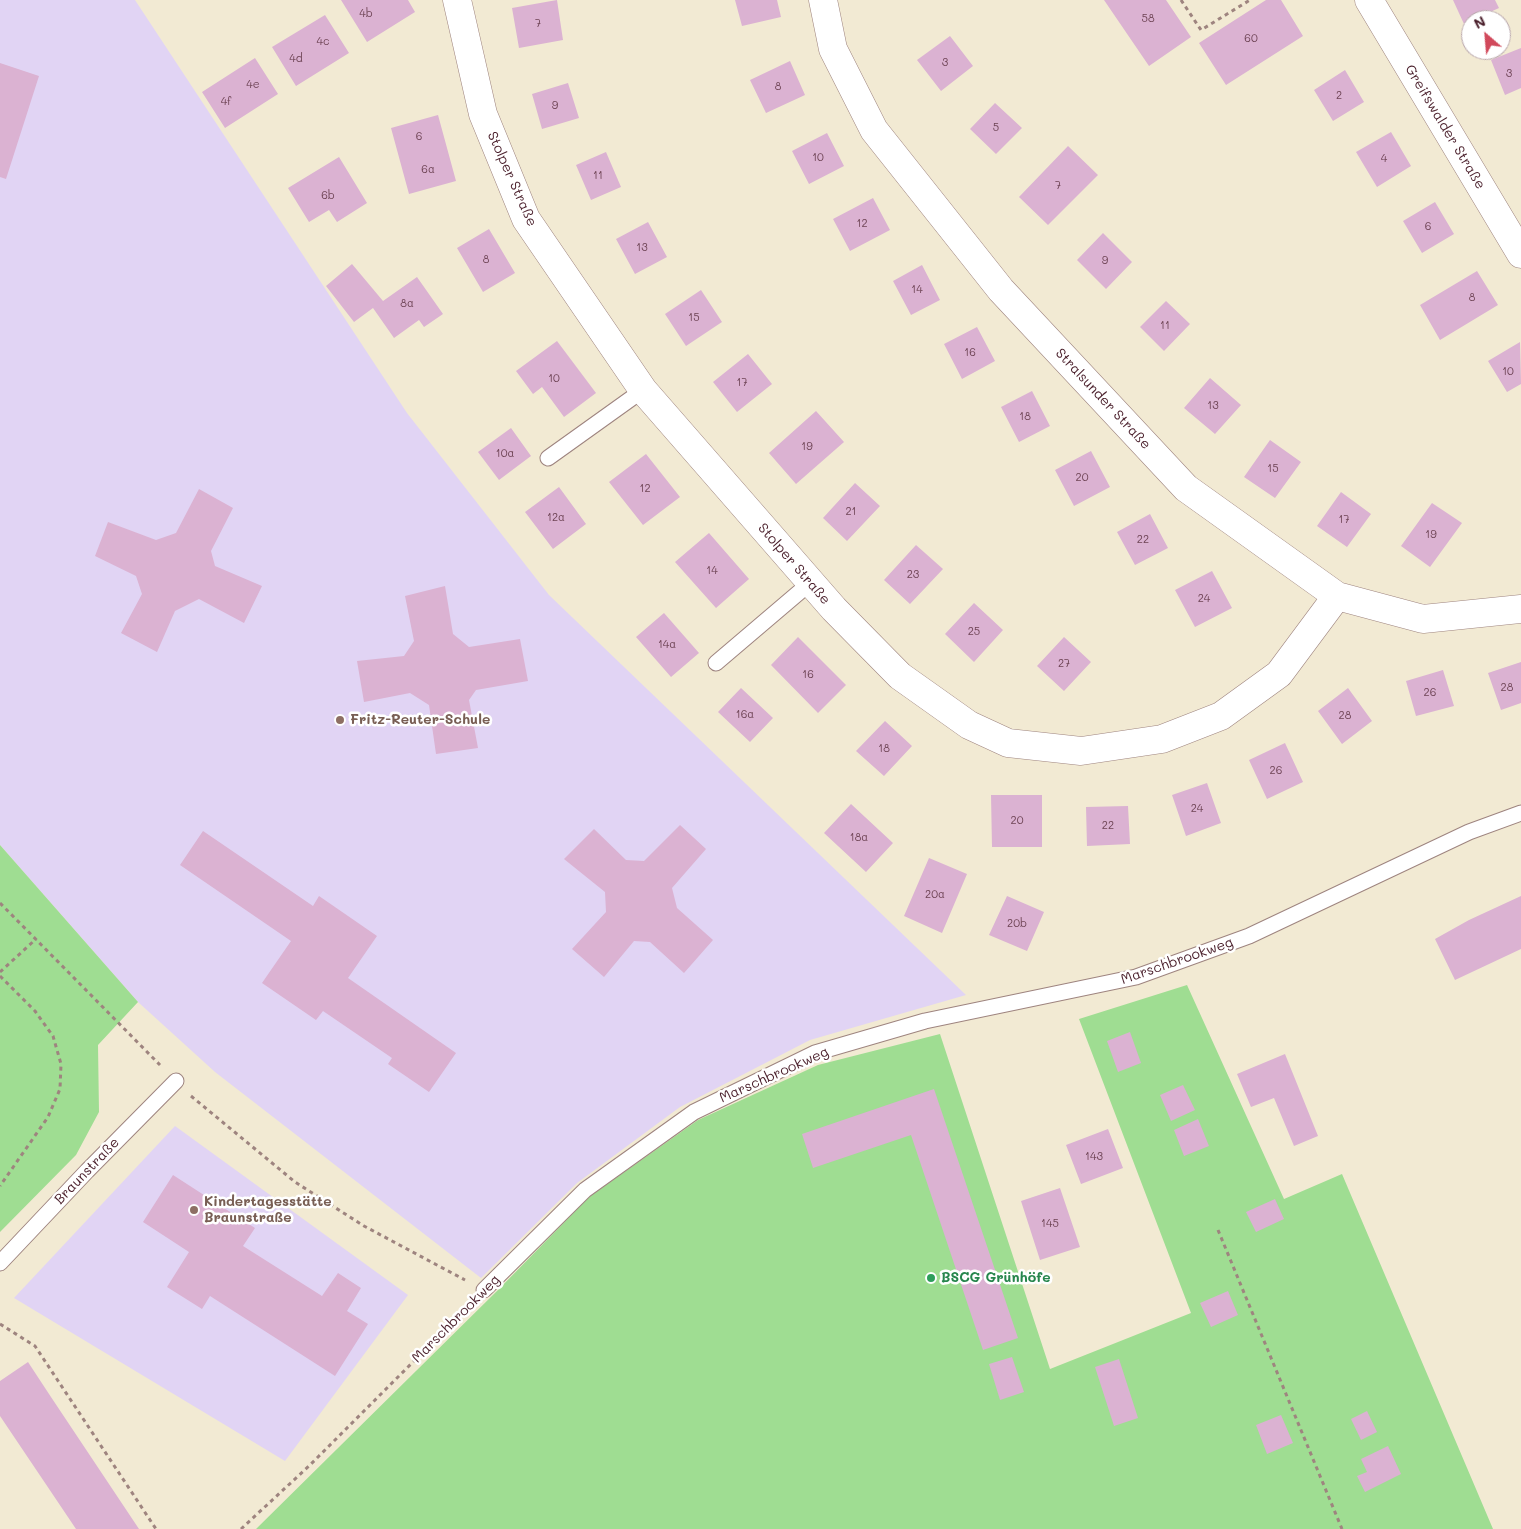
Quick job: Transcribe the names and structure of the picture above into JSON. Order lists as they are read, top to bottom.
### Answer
{
  "streets": {
    "street": ["Greifswalder Straße", "Stolper Straße", "Stralsunder Straße"],
    "lane": ["Marschbrookweg", "Braunstraße"]
  },
  "crossings": [
    ["Stolper Straße", "Stralsunder Straße"]
  ],
  "places": ["Fritz-Reuter-Schule", "Kindertagesstätte Braunstraße", "BSCG Grünhöfe"],
  "house_numbers": [
    "4b",
    "58",
    "7",
    "60",
    "4c",
    "4d",
    "3",
    "3",
    "4e",
    "8",
    "2",
    "4f",
    "9",
    "5",
    "6",
    "10",
    "4",
    "6a",
    "11",
    "7",
    "6b",
    "12",
    "6",
    "13",
    "8",
    "9",
    "14",
    "8",
    "8a",
    "15",
    "11",
    "16",
    "10",
    "10",
    "17",
    "13",
    "18",
    "19",
    "10a",
    "15",
    "20",
    "12",
    "21",
    "12a",
    "17",
    "19",
    "22",
    "14",
    "23",
    "24",
    "25",
    "14a",
    "27",
    "16",
    "28",
    "26",
    "16a",
    "28",
    "18",
    "26",
    "24",
    "20",
    "22",
    "18a",
    "20a",
    "20b",
    "143",
    "145"
  ],
  "north": "top left"
}
